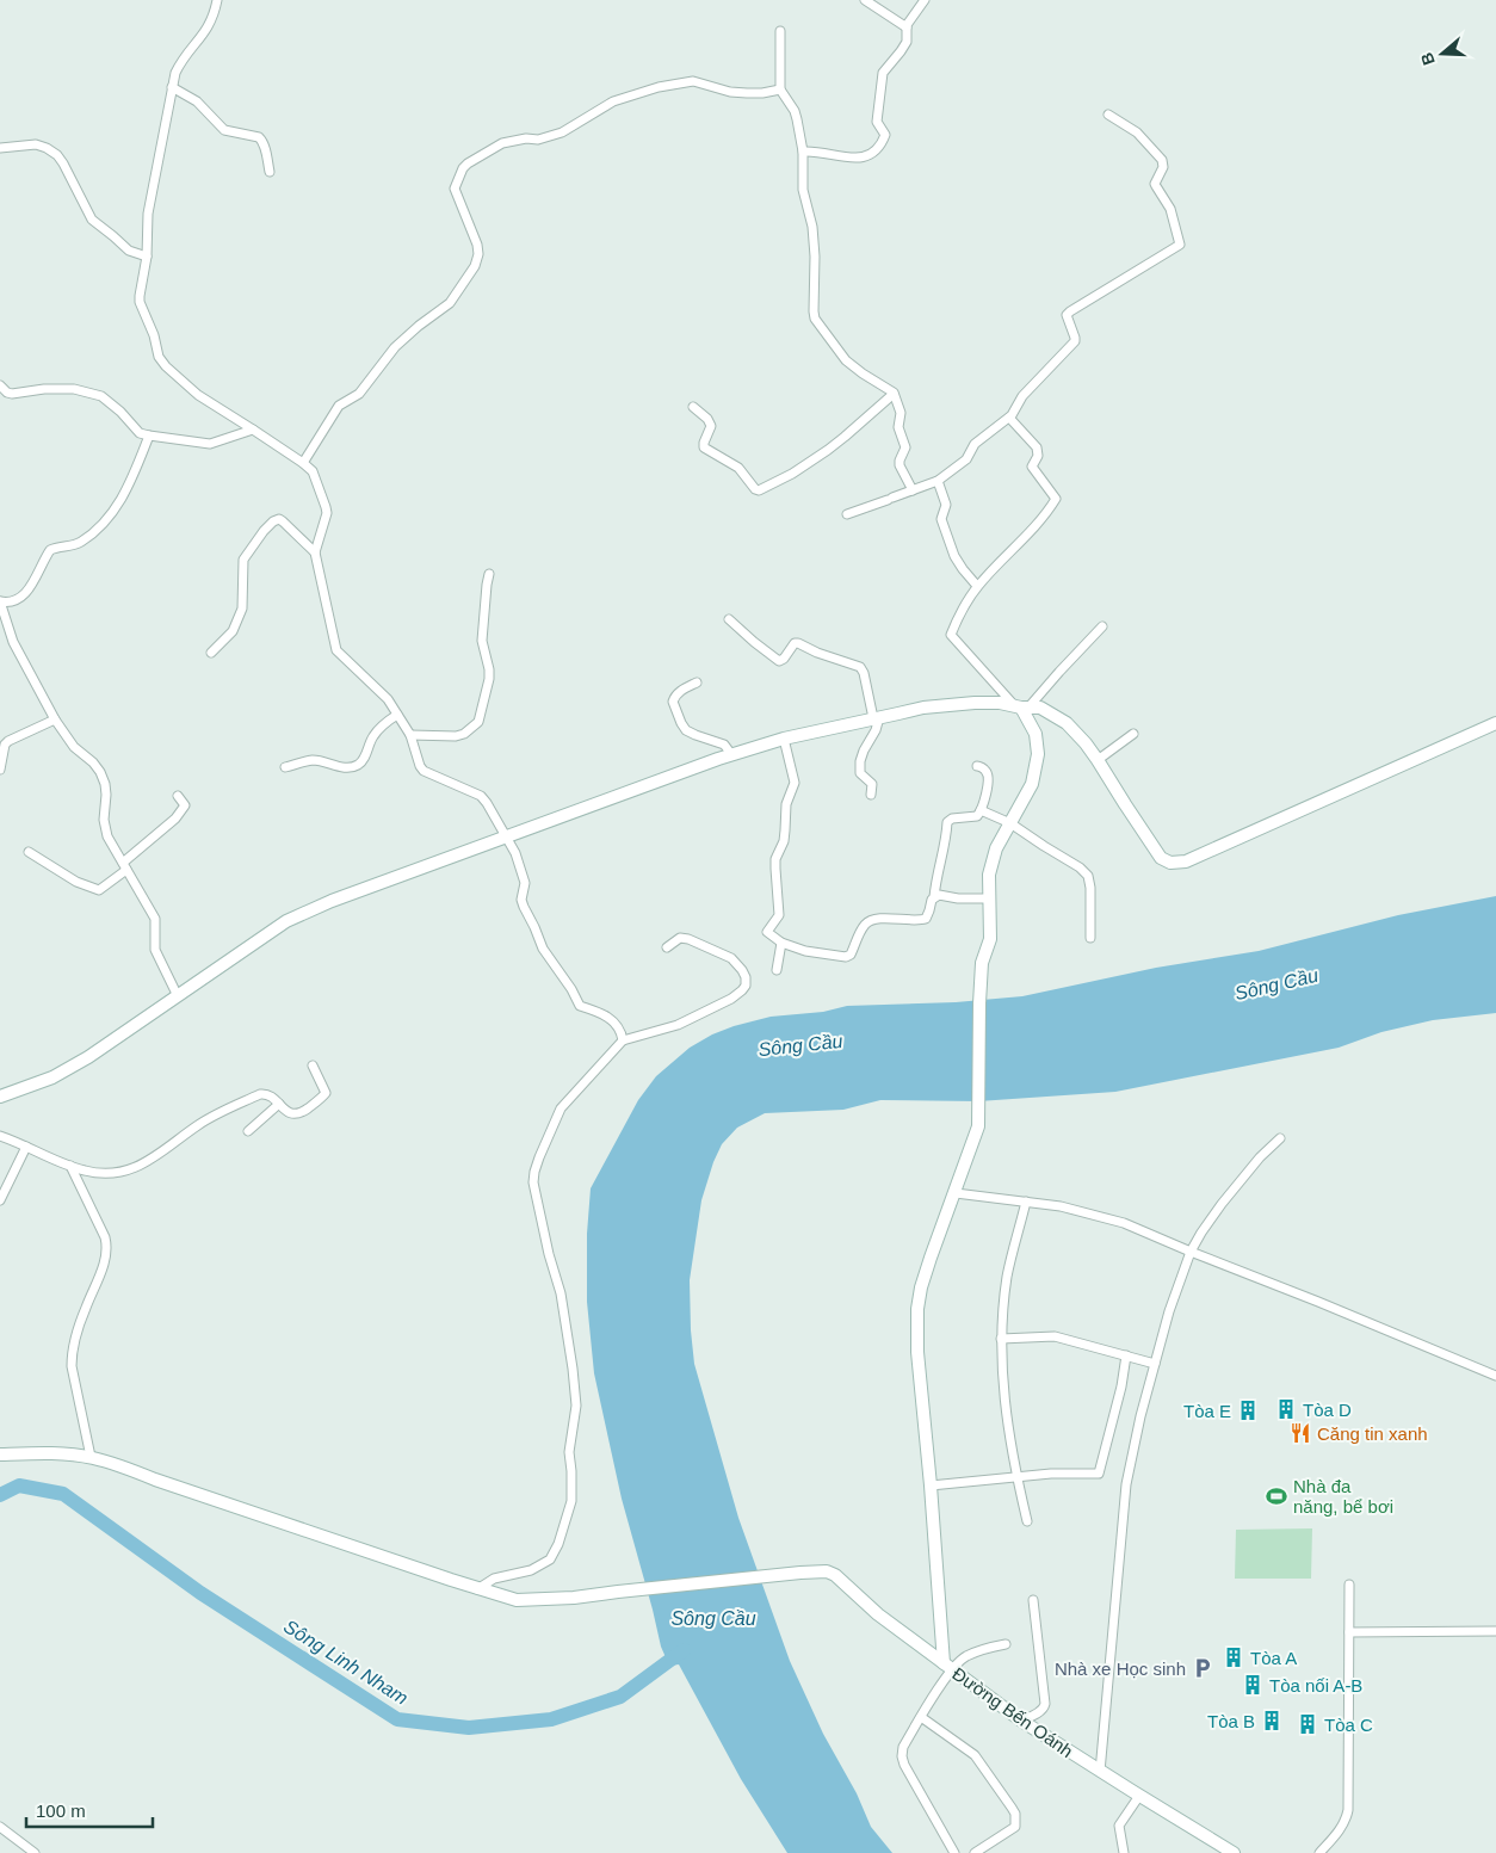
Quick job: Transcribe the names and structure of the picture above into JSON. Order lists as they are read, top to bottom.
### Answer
{
  "streets": {
    "street": ["Đường Bến Oánh"]
  },
  "water": ["Sông Cầu", "Sông Linh Nham"],
  "places": {
    "building": [
      "Tòa D",
      "Tòa E",
      "Tòa A",
      "Tòa nối A-B",
      "Tòa B",
      "Tòa C"
    ],
    "restaurant": ["Căng tin xanh"],
    "sports": ["Nhà đa năng, bể bơi"],
    "parking": ["Nhà xe Học sinh"]
  },
  "scale_bar": "100 m",
  "north": "left"
}
